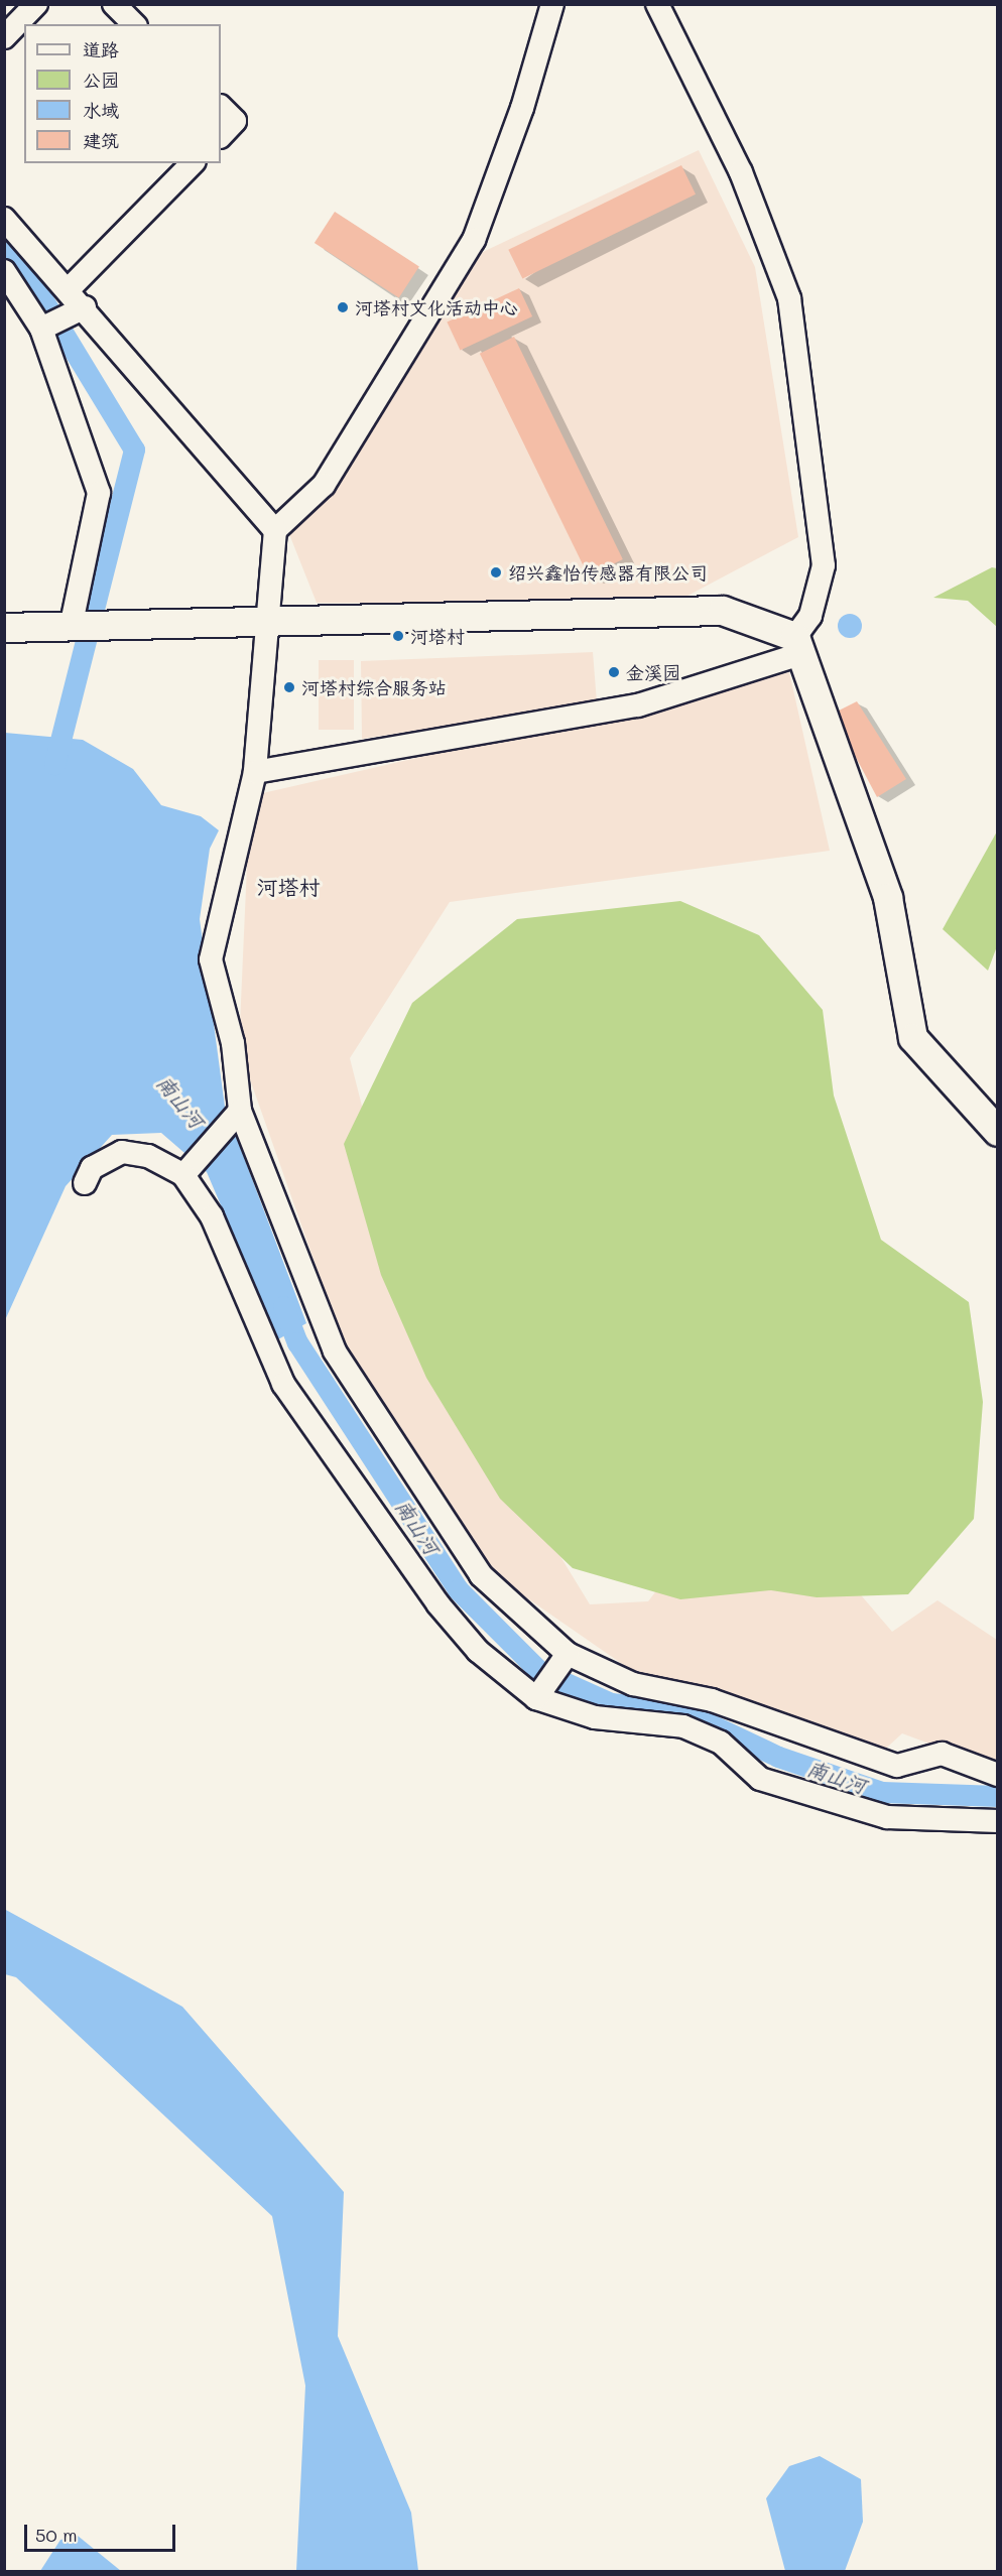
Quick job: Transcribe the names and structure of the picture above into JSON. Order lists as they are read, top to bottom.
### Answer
{
  "districts": ["河塔村"],
  "water": ["南山河"],
  "places": [
    "河塔村文化活动中心",
    "绍兴鑫怡传感器有限公司",
    "河塔村",
    "金溪园",
    "河塔村综合服务站"
  ],
  "legend": [
    "道路",
    "公园",
    "水域",
    "建筑"
  ],
  "scale_bar": "50 m"
}
